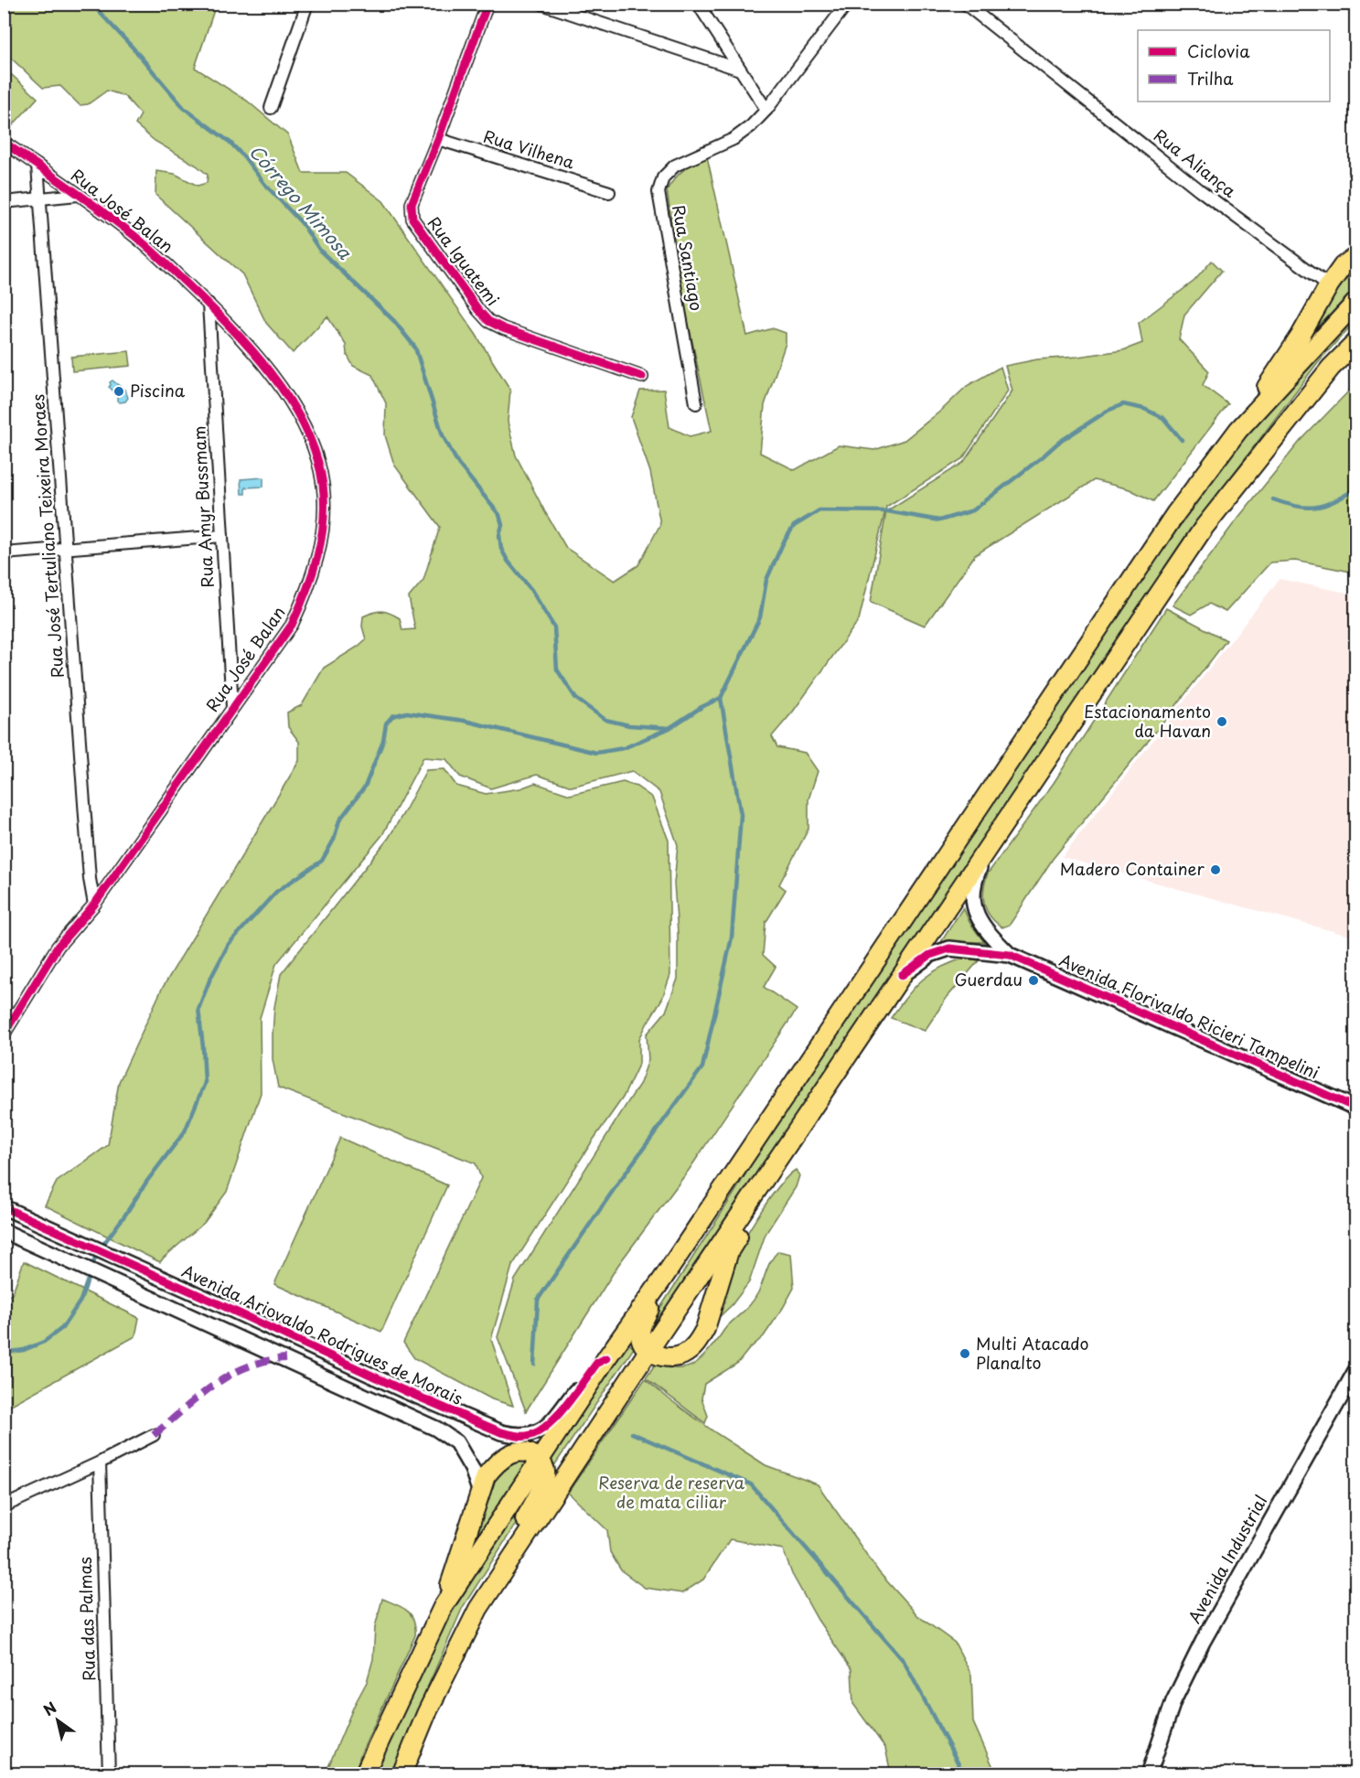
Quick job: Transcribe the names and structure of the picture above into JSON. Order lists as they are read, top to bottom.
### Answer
{
  "streets": {
    "street": [
      "Rua Vilhena",
      "Rua Aliança",
      "Rua José Balan",
      "Rua Santiago",
      "Rua Iguatemi",
      "Rua Amyr Bussmam",
      "Rua José Tertuliano Teixeira Moraes",
      "Avenida Florivaldo Ricieri Tampelini",
      "Avenida Ariovaldo Rodrigues de Morais",
      "Avenida Industrial",
      "Rua das Palmas"
    ]
  },
  "crossings": [
    ["Rua Vilhena", "Rua Iguatemi"],
    ["Rua José Balan", "Rua Amyr Bussmam"],
    ["Rua José Balan", "Rua José Tertuliano Teixeira Moraes"]
  ],
  "water": ["Córrego Mimosa"],
  "parks": ["Reserva de reserva de mata ciliar"],
  "places": [
    "Piscina",
    "Estacionamento da Havan",
    "Madero Container",
    "Guerdau",
    "Multi Atacado Planalto"
  ],
  "legend": ["Ciclovia", "Trilha"],
  "north": "top left"
}
